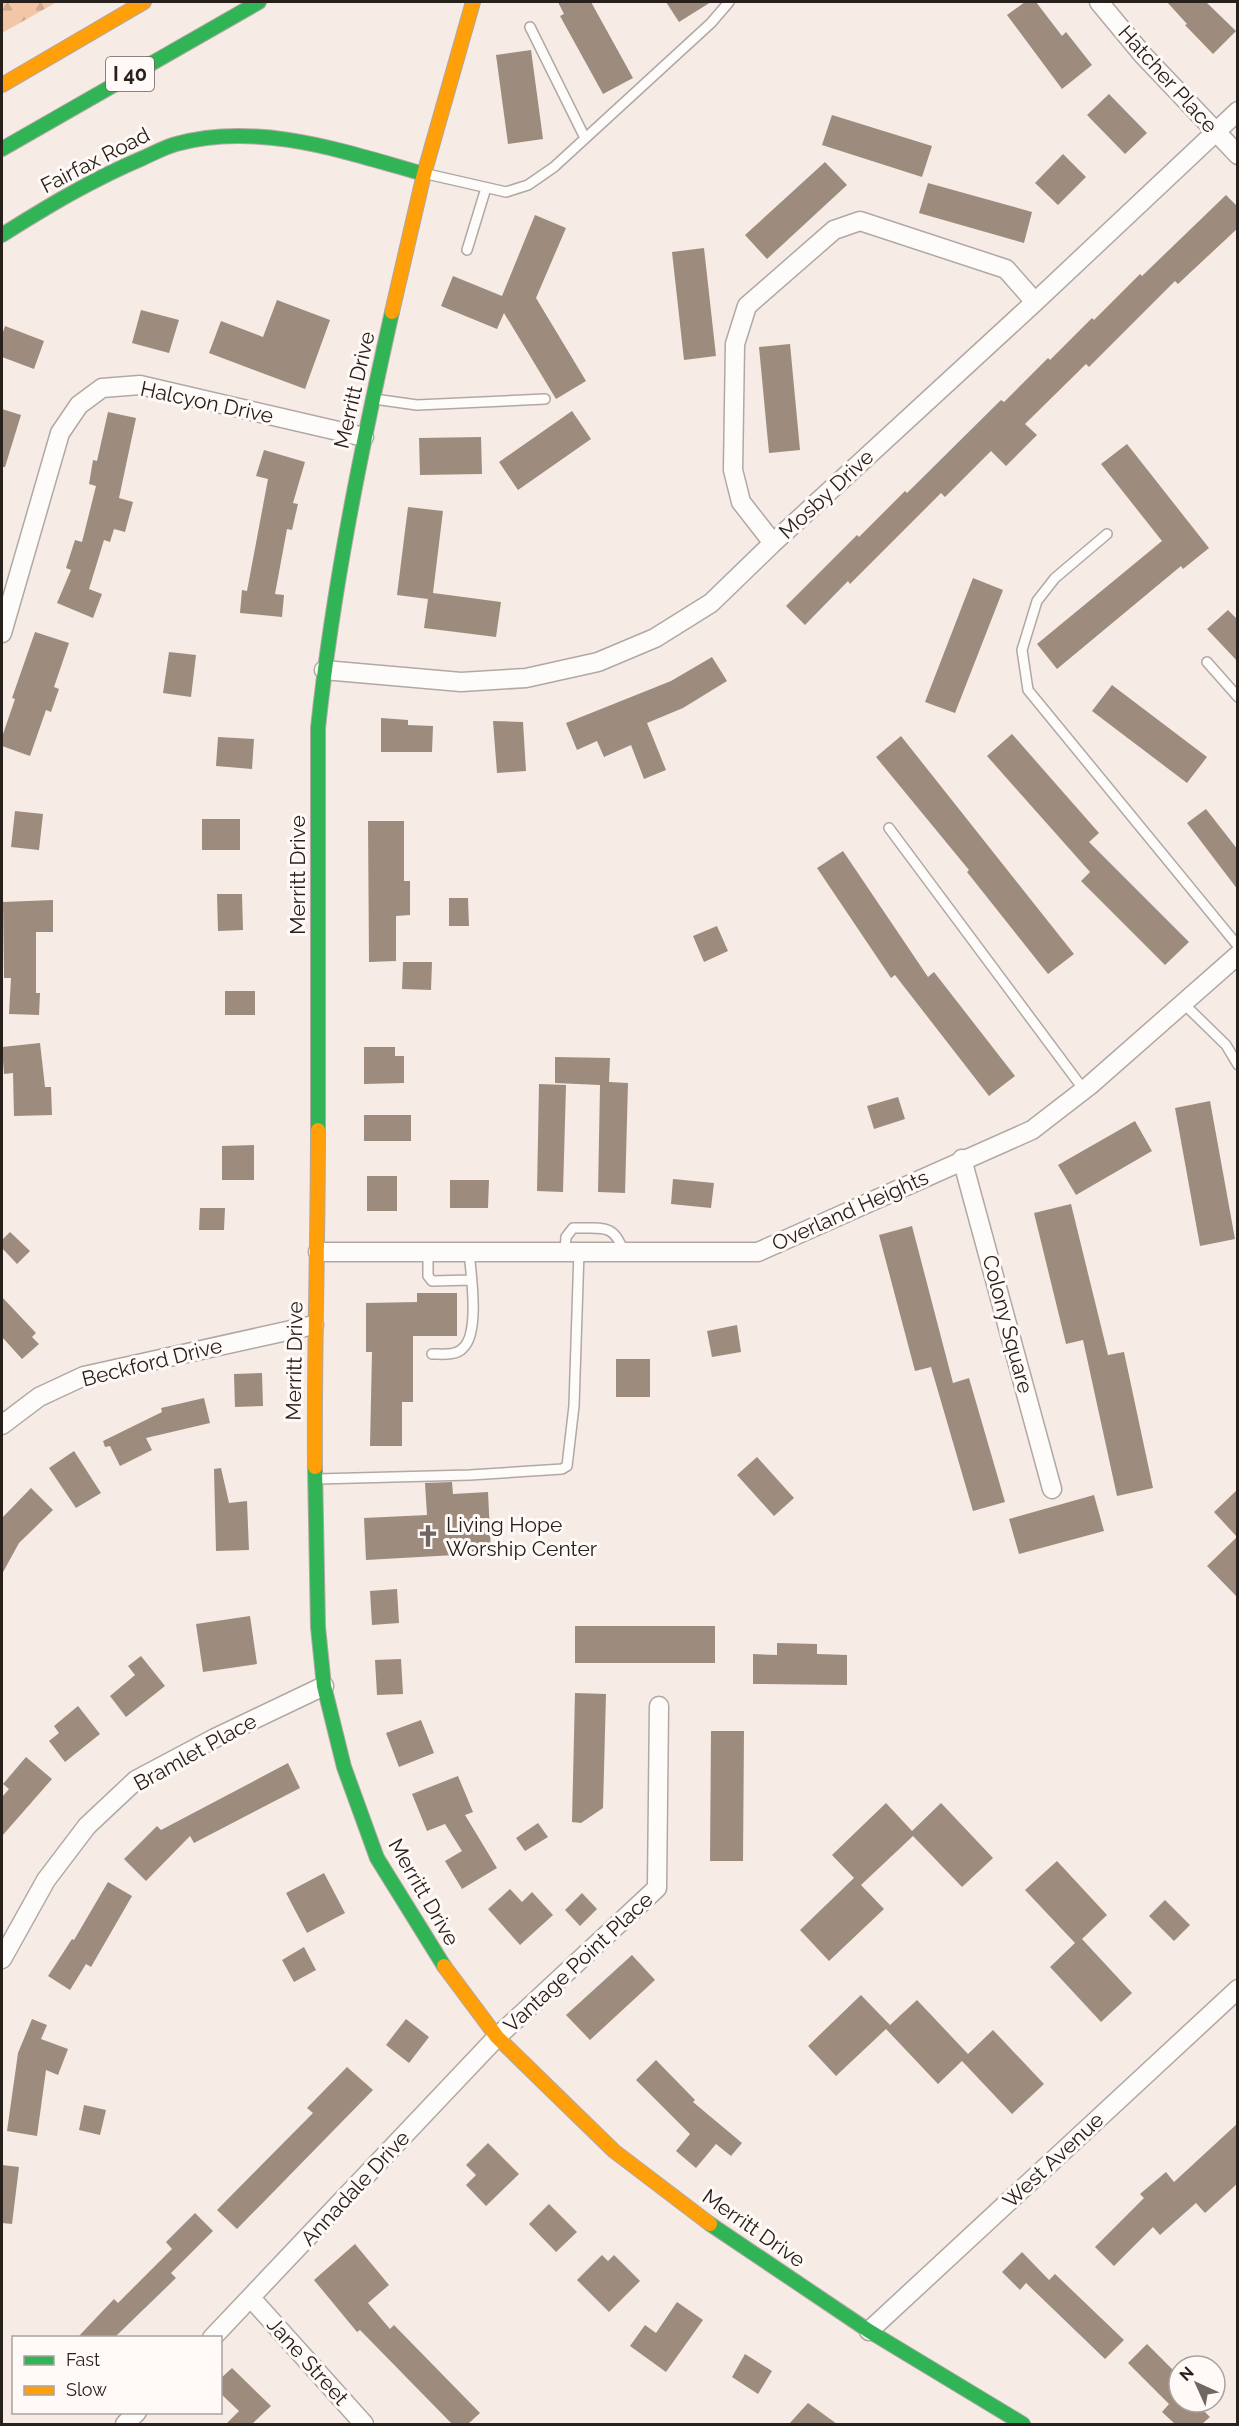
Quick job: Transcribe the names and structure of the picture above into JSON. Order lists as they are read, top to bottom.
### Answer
{
  "streets": {
    "main road": ["I 40", "Fairfax Road", "Merritt Drive"],
    "street": [
      "Hatcher Place",
      "Halcyon Drive",
      "Mosby Drive",
      "Overland Heights",
      "Colony Square",
      "Beckford Drive",
      "Bramlet Place",
      "Vantage Point Place",
      "West Avenue",
      "Annadale Drive",
      "Jane Street"
    ]
  },
  "crossings": [
    ["Hatcher Place", "Mosby Drive"],
    ["Fairfax Road", "Merritt Drive"],
    ["Merritt Drive", "Halcyon Drive"],
    ["Merritt Drive", "Mosby Drive"],
    ["Merritt Drive", "Overland Heights"],
    ["Merritt Drive", "Beckford Drive"],
    ["Merritt Drive", "Bramlet Place"],
    ["Merritt Drive", "Vantage Point Place"],
    ["Merritt Drive", "West Avenue"],
    ["Merritt Drive", "Annadale Drive"],
    ["Overland Heights", "Colony Square"],
    ["Vantage Point Place", "Annadale Drive"],
    ["Annadale Drive", "Jane Street"]
  ],
  "places": {
    "church": ["Living Hope Worship Center"]
  },
  "legend": ["Fast", "Slow"],
  "north": "top left"
}
